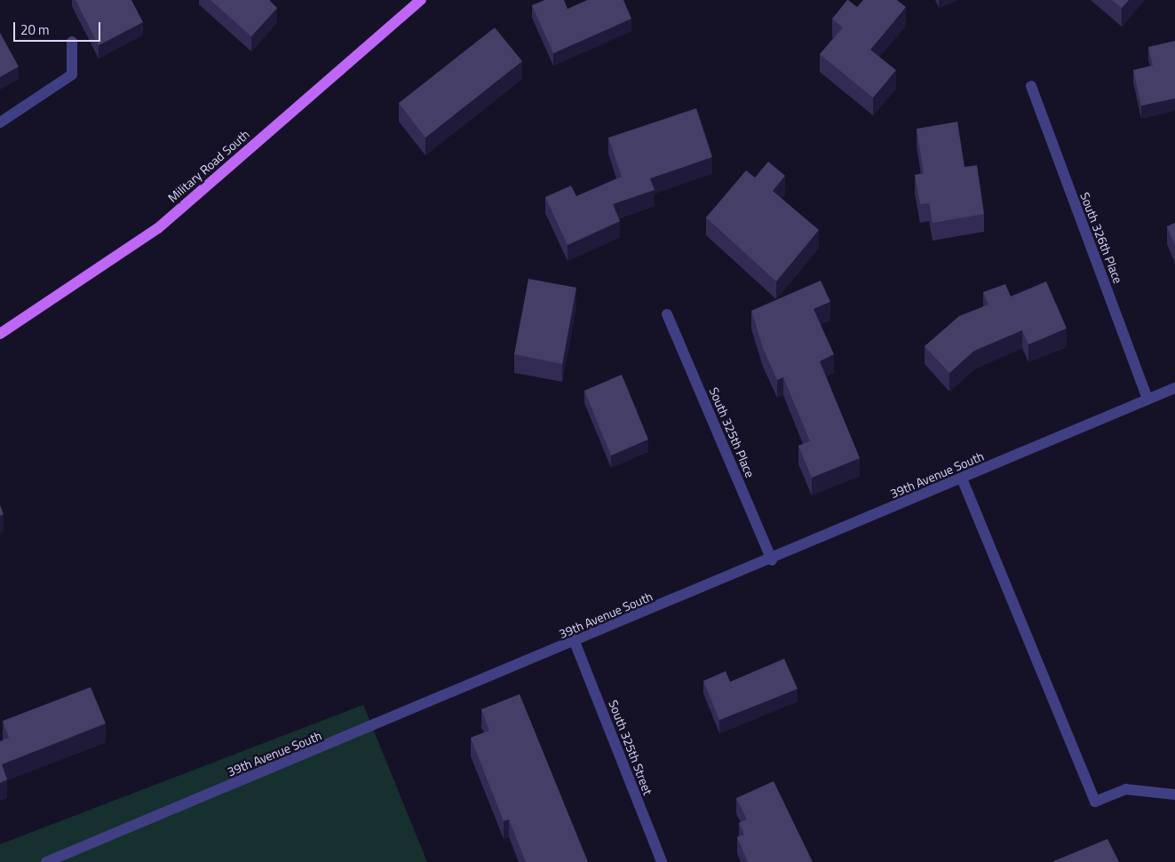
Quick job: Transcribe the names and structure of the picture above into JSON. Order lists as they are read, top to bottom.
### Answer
{
  "streets": {
    "main road": ["Military Road South"],
    "street": [
      "South 326th Place",
      "South 325th Place",
      "39th Avenue South",
      "South 325th Street"
    ]
  },
  "crossings": [
    ["South 326th Place", "39th Avenue South"],
    ["South 325th Place", "39th Avenue South"],
    ["39th Avenue South", "South 325th Street"]
  ],
  "scale_bar": "20 m"
}
